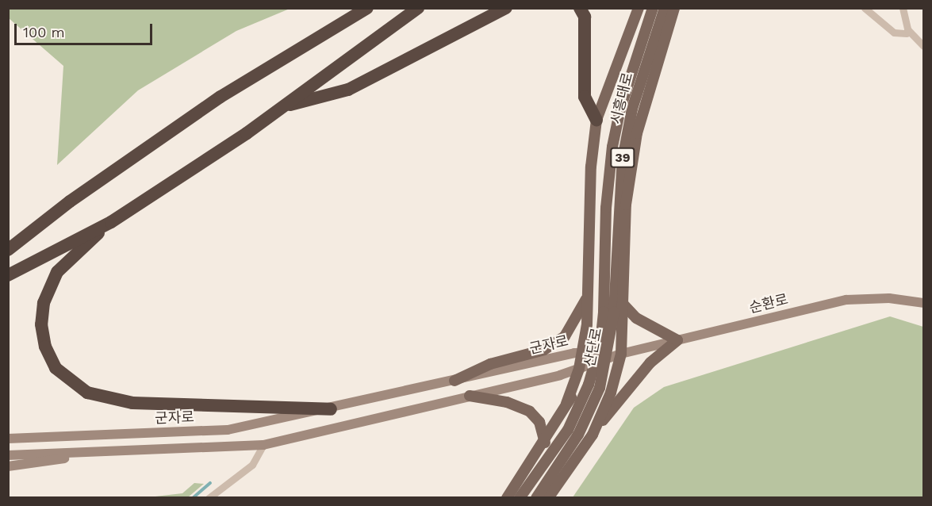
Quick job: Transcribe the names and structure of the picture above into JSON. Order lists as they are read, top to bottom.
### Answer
{
  "streets": {
    "main road": [
      "시흥대로",
      "39",
      "순환로",
      "군자로",
      "산단로"
    ]
  },
  "crossings": [
    ["시흥대로", "산단로"],
    ["39", "산단로"],
    ["순환로", "군자로"]
  ],
  "scale_bar": "100 m"
}
